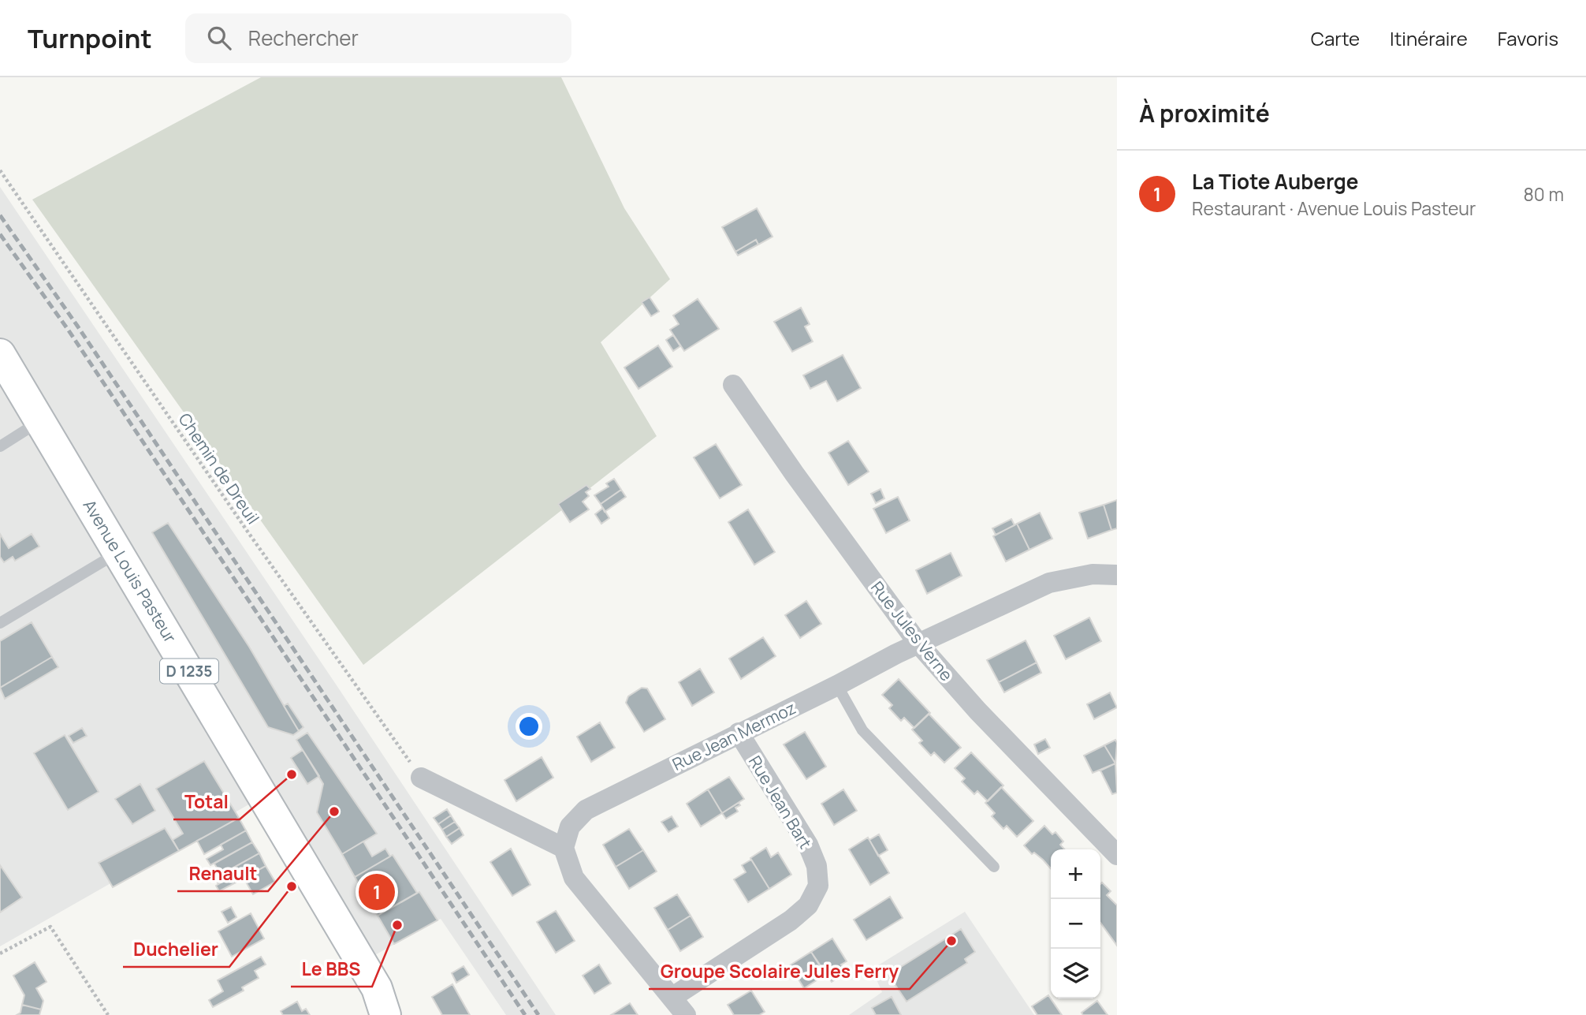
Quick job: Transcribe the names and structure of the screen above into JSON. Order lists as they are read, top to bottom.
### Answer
{
  "streets": {
    "main road": ["Avenue Louis Pasteur", "D 1235"],
    "street": ["Rue Jules Verne", "Rue Jean Mermoz", "Rue Jean Bart"],
    "path": ["Chemin de Dreuil"]
  },
  "crossings": [
    ["Rue Jules Verne", "Rue Jean Mermoz"],
    ["Rue Jean Mermoz", "Rue Jean Bart"]
  ],
  "places": [
    "Total",
    "Renault",
    "Duchelier",
    "Le BBS",
    "Groupe Scolaire Jules Ferry"
  ],
  "page": {
    "header": "Turnpoint",
    "search": "Rechercher",
    "nav": ["Carte", "Itinéraire", "Favoris"],
    "heading": "À proximité",
    "list": [
      {
        "mark": "1",
        "name": "La Tiote Auberge",
        "note": "Restaurant · Avenue Louis Pasteur",
        "value": "80 m"
      }
    ],
    "map_buttons": ["+", "−"],
    "pins": "1"
  }
}
